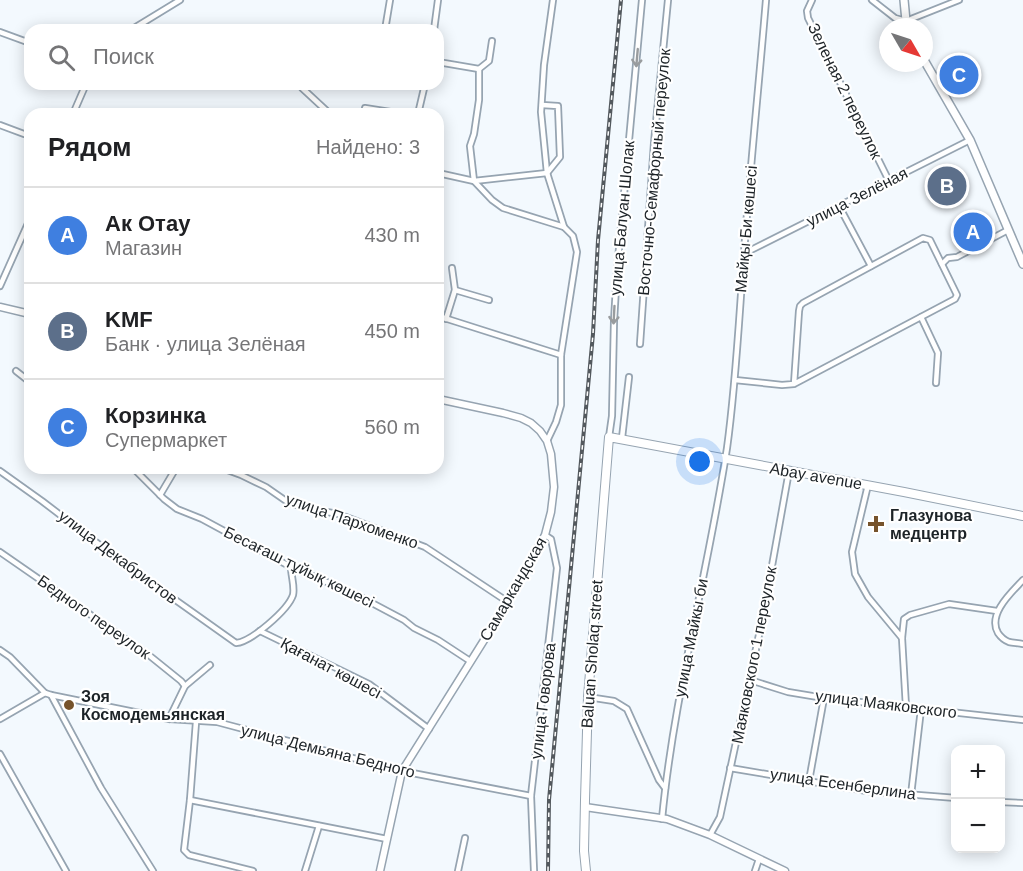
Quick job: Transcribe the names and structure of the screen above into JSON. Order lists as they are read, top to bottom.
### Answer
{
  "streets": {
    "main road": ["Abay avenue", "Baluan Sholaq street"],
    "street": [
      "Зеленая 2 переулок",
      "Восточно-Семафорный переулок",
      "улица Зелёная",
      "улица Балуан Шолак",
      "Майқы Би көшесі",
      "улица Пархоменко",
      "улица Декабристов",
      "Бесағаш тұйық көшесі",
      "Самаркандская",
      "Бедного переулок",
      "улица Майкы би",
      "Маяковского 1 переулок",
      "Қағанат көшесі",
      "улица Говорова",
      "улица Маяковского",
      "улица Демьяна Бедного",
      "улица Есенберлина"
    ]
  },
  "crossings": [
    ["Зеленая 2 переулок", "улица Зелёная"],
    ["улица Зелёная", "Майқы Би көшесі"],
    ["улица Балуан Шолак", "Abay avenue"],
    ["улица Балуан Шолак", "Baluan Sholaq street"],
    ["Майқы Би көшесі", "Abay avenue"],
    ["Майқы Би көшесі", "улица Майкы би"],
    ["Abay avenue", "улица Майкы би"],
    ["Abay avenue", "Baluan Sholaq street"],
    ["Abay avenue", "Маяковского 1 переулок"],
    ["улица Пархоменко", "Самаркандская"],
    ["улица Декабристов", "Қағанат көшесі"],
    ["Бесағаш тұйық көшесі", "Самаркандская"],
    ["Самаркандская", "Қағанат көшесі"],
    ["Самаркандская", "улица Говорова"],
    ["Самаркандская", "улица Демьяна Бедного"],
    ["Маяковского 1 переулок", "улица Маяковского"],
    ["Маяковского 1 переулок", "улица Есенберлина"],
    ["улица Говорова", "улица Демьяна Бедного"]
  ],
  "one_way": ["улица Балуан Шолак"],
  "places": {
    "health": ["Глазунова медцентр"],
    "other": ["Зоя Космодемьянская"]
  },
  "north": "bottom right",
  "page": {
    "search": "Поиск",
    "pins": ["C", "B", "A"],
    "heading": ["Рядом", "Найдено: 3"],
    "list": [
      {
        "mark": "A",
        "name": "Ак Отау",
        "note": "Магазин",
        "value": "430 m"
      },
      {
        "mark": "B",
        "name": "KMF",
        "note": "Банк · улица Зелёная",
        "value": "450 m"
      },
      {
        "mark": "C",
        "name": "Корзинка",
        "note": "Супермаркет",
        "value": "560 m"
      }
    ],
    "map_buttons": ["+", "−"]
  }
}
